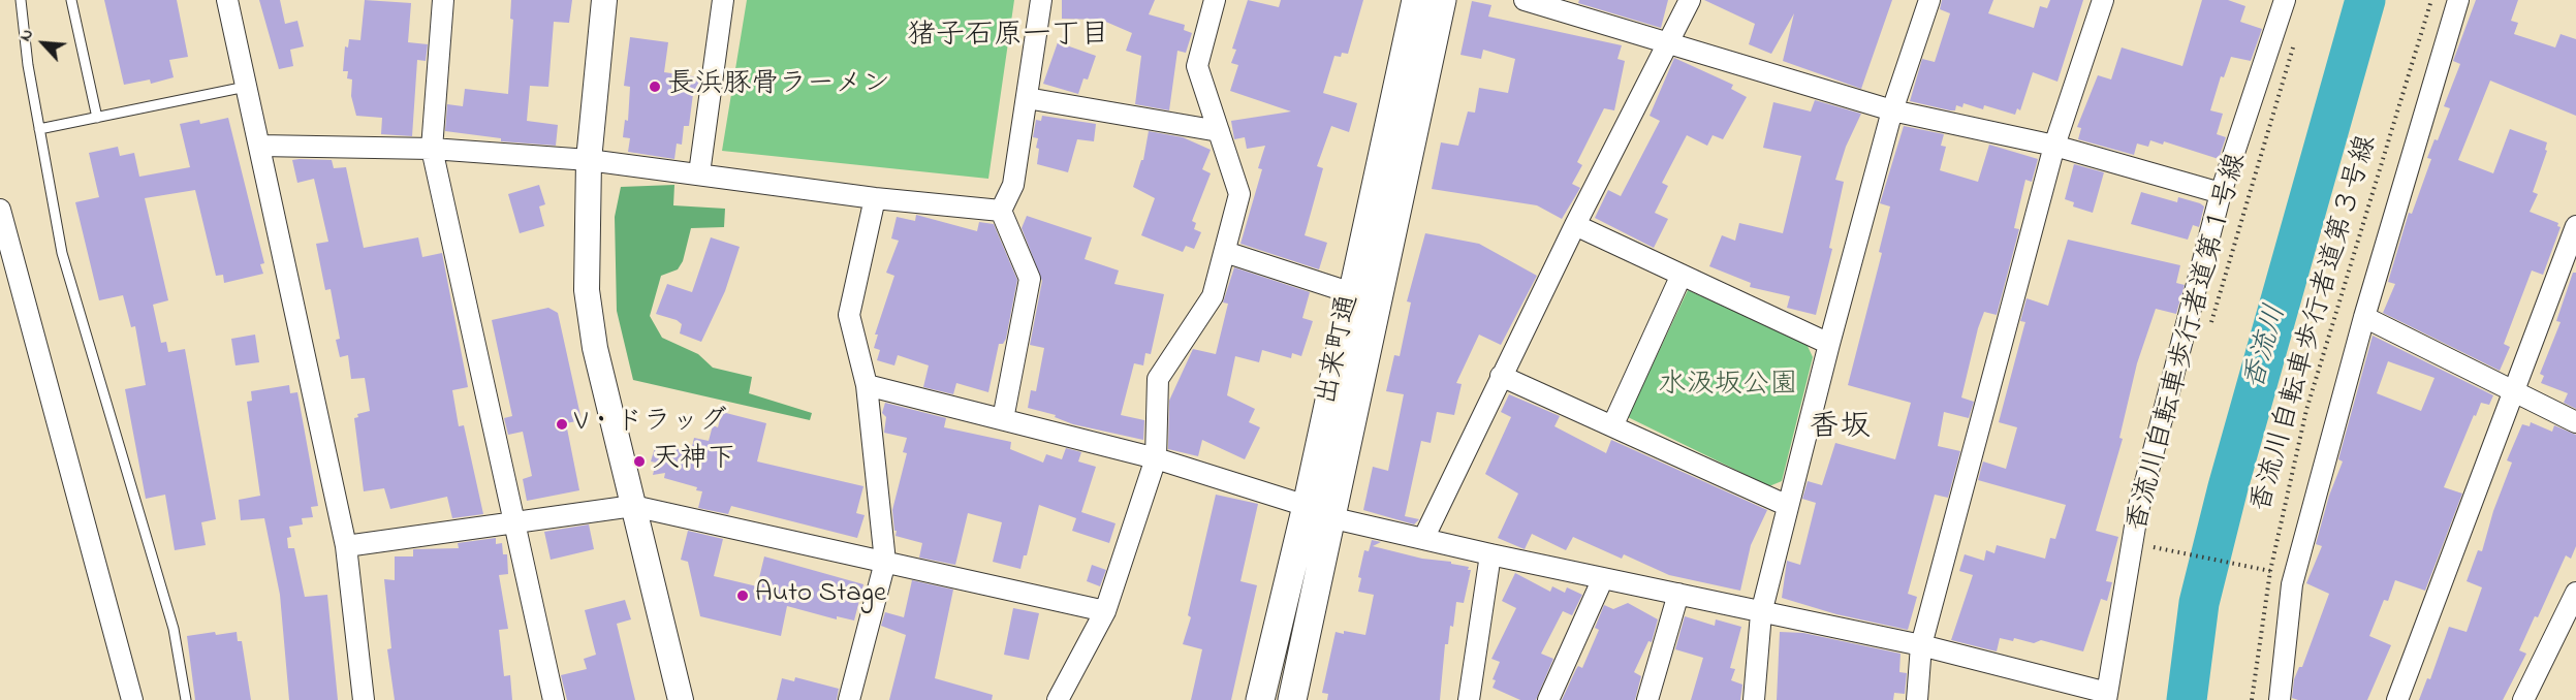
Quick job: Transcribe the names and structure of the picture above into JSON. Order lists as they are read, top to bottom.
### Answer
{
  "streets": {
    "main road": ["出来町通"],
    "path": ["香流川自転車歩行者道第３号線", "香流川自転車歩行者道第１号線"]
  },
  "districts": ["猪子石原一丁目", "香坂"],
  "water": ["香流川"],
  "parks": ["水汲坂公園"],
  "places": [
    "長浜豚骨ラーメン",
    "V・ドラッグ",
    "天神下",
    "Auto Stage"
  ],
  "north": "top left"
}
